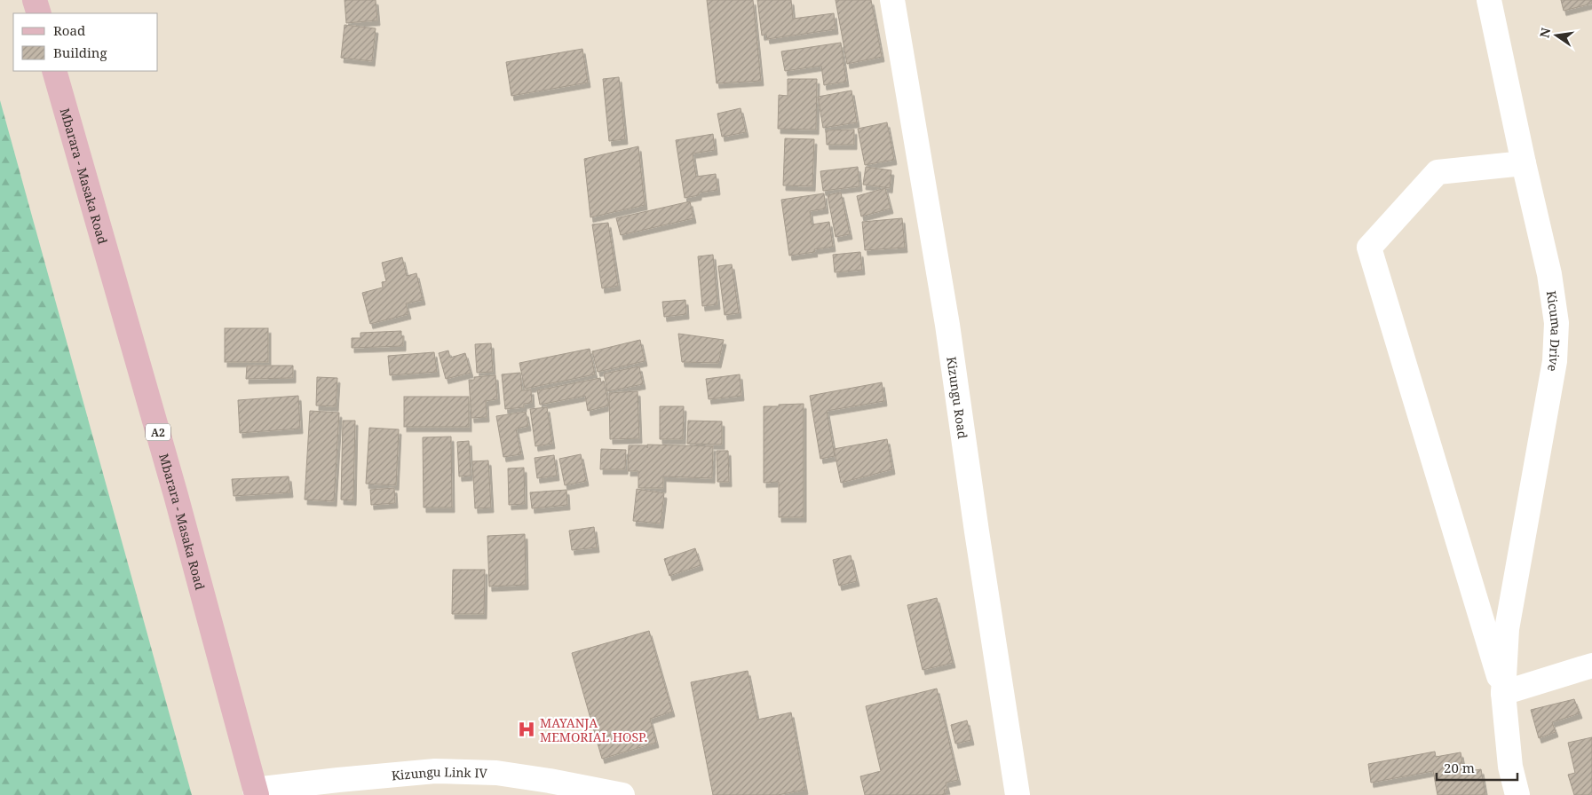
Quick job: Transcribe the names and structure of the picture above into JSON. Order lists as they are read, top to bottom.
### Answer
{
  "streets": {
    "main road": ["Mbarara - Masaka Road", "A2"],
    "street": ["Kicuma Drive", "Kizungu Road", "Kizungu Link IV"]
  },
  "crossings": [
    ["Mbarara - Masaka Road", "Kizungu Link IV"]
  ],
  "places": {
    "hospital": ["MAYANJA MEMORIAL HOSP."]
  },
  "legend": ["Road", "Building"],
  "scale_bar": "20 m",
  "north": "left"
}
